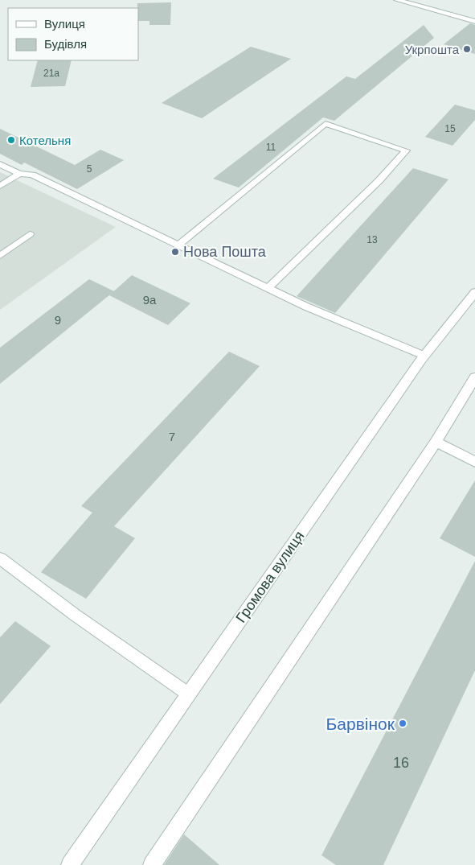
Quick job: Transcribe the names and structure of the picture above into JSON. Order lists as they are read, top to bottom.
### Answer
{
  "streets": {
    "street": ["Громова вулиця"]
  },
  "places": [
    "Укрпошта",
    "Котельня",
    "Нова Пошта",
    "Барвінок"
  ],
  "house_numbers": [
    "21а",
    "15",
    "11",
    "5",
    "13",
    "9а",
    "9",
    "7",
    "16"
  ],
  "legend": ["Вулиця", "Будівля"]
}
